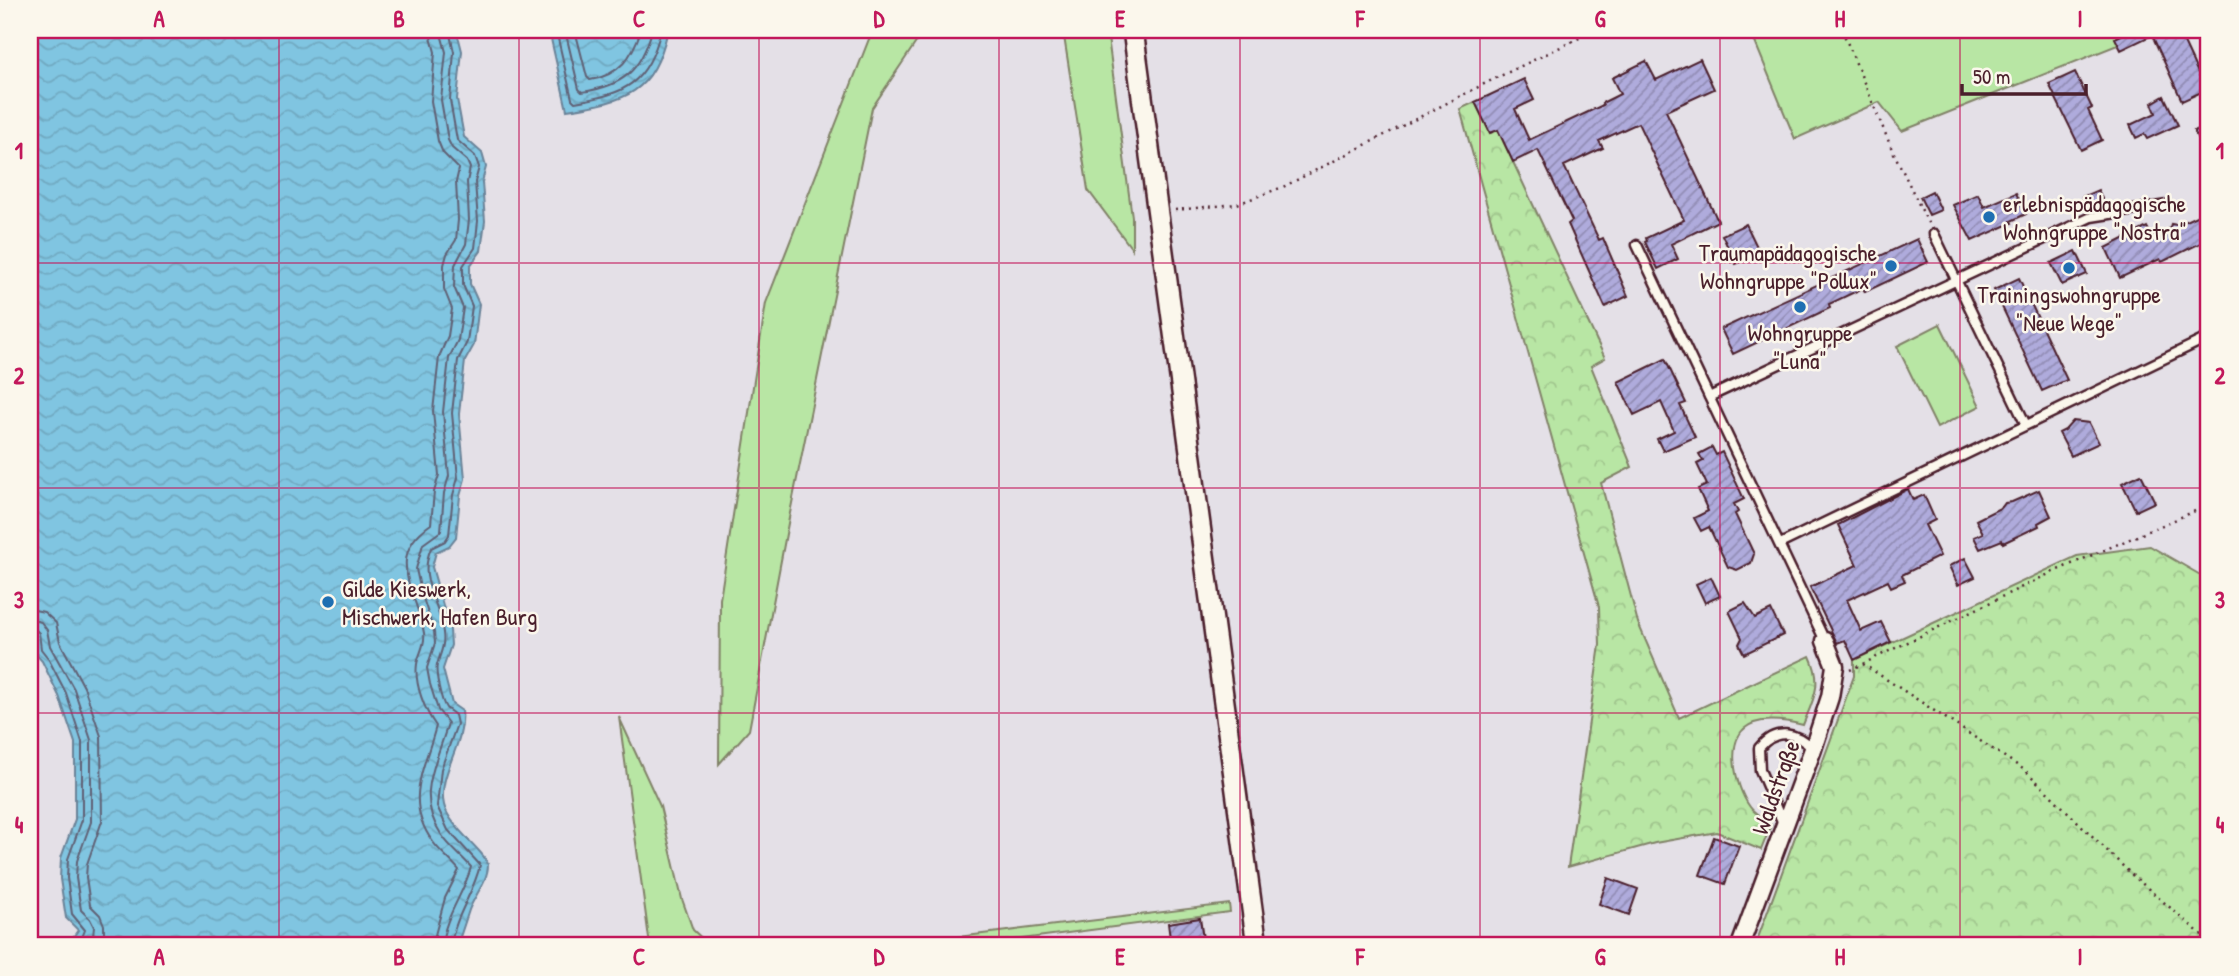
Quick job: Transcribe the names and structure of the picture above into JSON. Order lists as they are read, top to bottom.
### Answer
{
  "streets": {
    "street": ["Waldstraße"]
  },
  "places": [
    "erlebnispädagogische Wohngruppe \"Nostra\"",
    "Traumapädagogische Wohngruppe \"Pollux\"",
    "Trainingswohngruppe \"Neue Wege\"",
    "Wohngruppe \"Luna\"",
    "Gilde Kieswerk, Mischwerk, Hafen Burg"
  ],
  "scale_bar": "50 m",
  "grid": {
    "columns": [
      "A",
      "B",
      "C",
      "D",
      "E",
      "F",
      "G",
      "H",
      "I"
    ],
    "rows": [
      "1",
      "2",
      "3",
      "4"
    ]
  }
}
